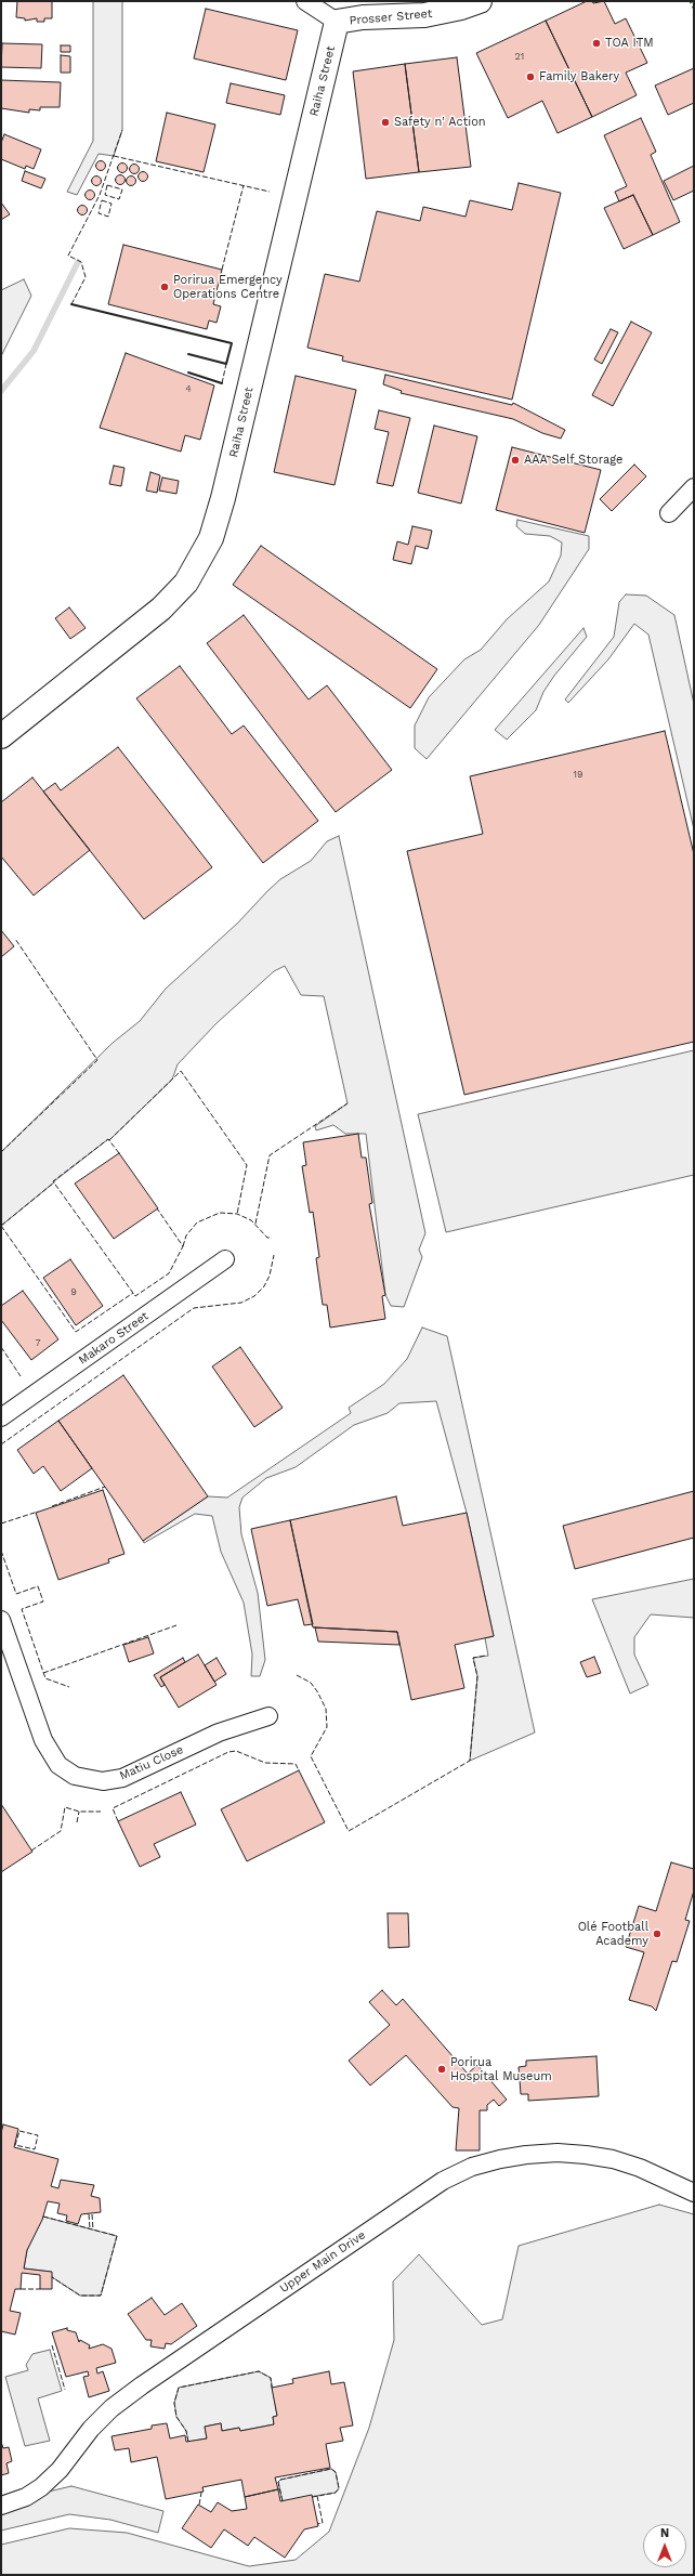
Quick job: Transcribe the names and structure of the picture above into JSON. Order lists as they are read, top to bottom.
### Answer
{
  "streets": {
    "main road": ["Prosser Street", "Raiha Street"],
    "street": ["Makaro Street", "Matiu Close", "Upper Main Drive"]
  },
  "crossings": [
    ["Prosser Street", "Raiha Street"]
  ],
  "places": [
    "TOA ITM",
    "Family Bakery",
    "Safety n' Action",
    "Porirua Emergency Operations Centre",
    "AAA Self Storage",
    "Olé Football Academy",
    "Porirua Hospital Museum"
  ],
  "house_numbers": [
    "21",
    "4",
    "19",
    "9",
    "7"
  ],
  "north": "top"
}
